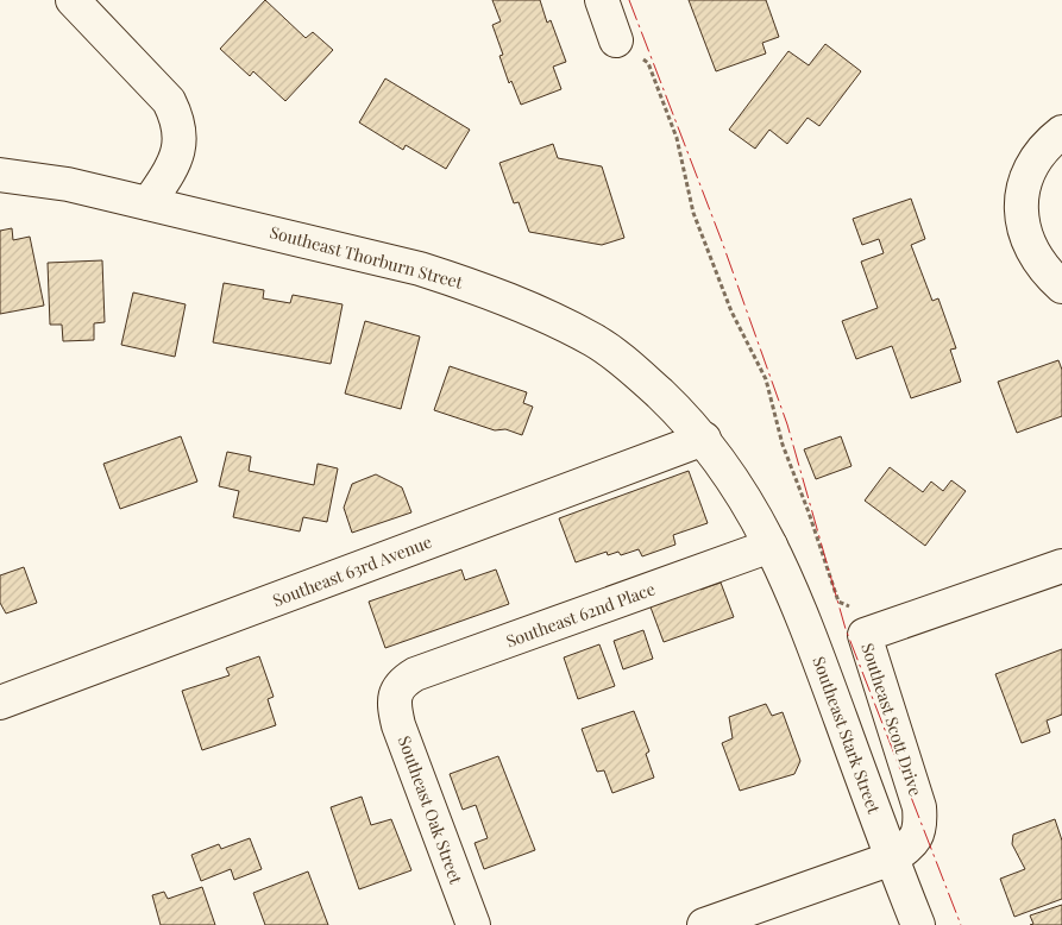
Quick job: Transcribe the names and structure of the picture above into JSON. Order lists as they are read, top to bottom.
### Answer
{
  "streets": {
    "street": [
      "Southeast Thorburn Street",
      "Southeast 63rd Avenue",
      "Southeast 62nd Place",
      "Southeast Scott Drive",
      "Southeast Stark Street",
      "Southeast Oak Street"
    ]
  },
  "crossings": [
    ["Southeast Thorburn Street", "Southeast 63rd Avenue"],
    ["Southeast Thorburn Street", "Southeast 62nd Place"],
    ["Southeast Thorburn Street", "Southeast Stark Street"],
    ["Southeast 62nd Place", "Southeast Stark Street"],
    ["Southeast 62nd Place", "Southeast Oak Street"],
    ["Southeast Scott Drive", "Southeast Stark Street"]
  ]
}
